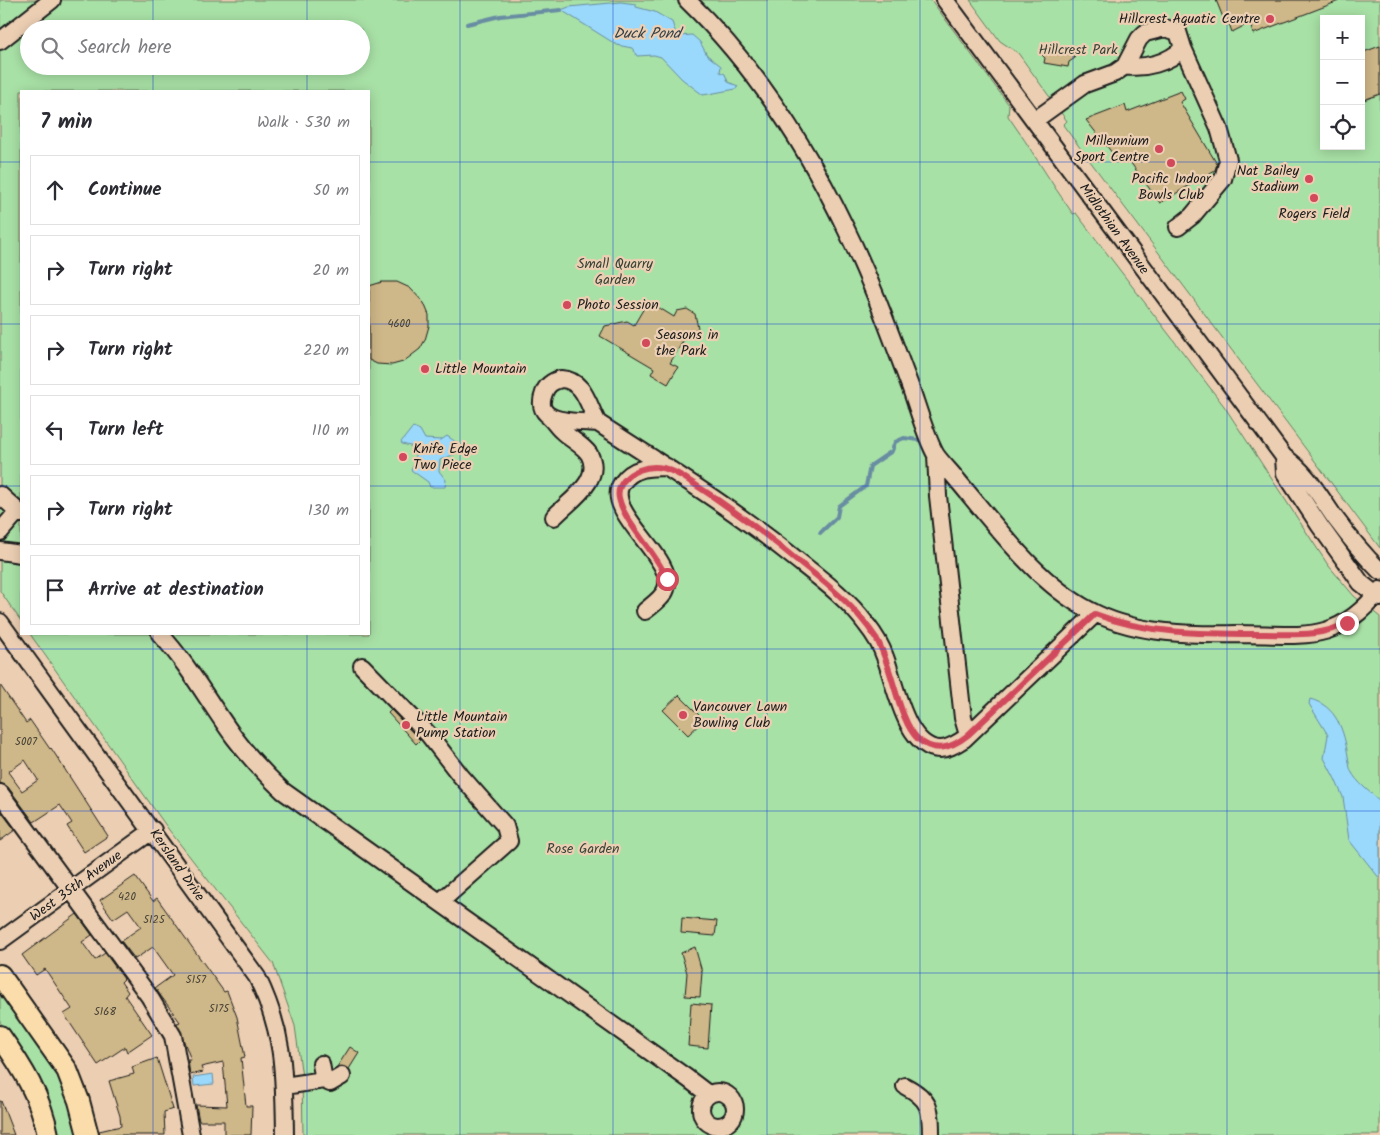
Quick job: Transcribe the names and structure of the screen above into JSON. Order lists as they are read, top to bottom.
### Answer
{
  "streets": {
    "street": ["Midlothian Avenue", "Kersland Drive", "West 35th Avenue"]
  },
  "crossings": [
    ["Kersland Drive", "West 35th Avenue"]
  ],
  "water": ["Duck Pond"],
  "parks": ["Hillcrest Park", "Small Quarry Garden", "Rose Garden"],
  "places": [
    "Hillcrest Aquatic Centre",
    "Millennium Sport Centre",
    "Pacific Indoor Bowls Club",
    "Nat Bailey Stadium",
    "Rogers Field",
    "Photo Session",
    "Seasons in the Park",
    "Little Mountain",
    "Knife Edge Two Piece",
    "Vancouver Lawn Bowling Club",
    "Little Mountain Pump Station"
  ],
  "house_numbers": [
    "4600",
    "5007",
    "420",
    "5125",
    "5157",
    "5175",
    "5168"
  ],
  "page": {
    "map_buttons": ["+", "−"],
    "search": "Search here",
    "heading": ["7 min", "Walk · 530 m"],
    "list": [
      ["Continue", "50 m"],
      ["Turn right", "20 m"],
      ["Turn right", "220 m"],
      ["Turn left", "110 m"],
      ["Turn right", "130 m"],
      "Arrive at destination"
    ]
  }
}
